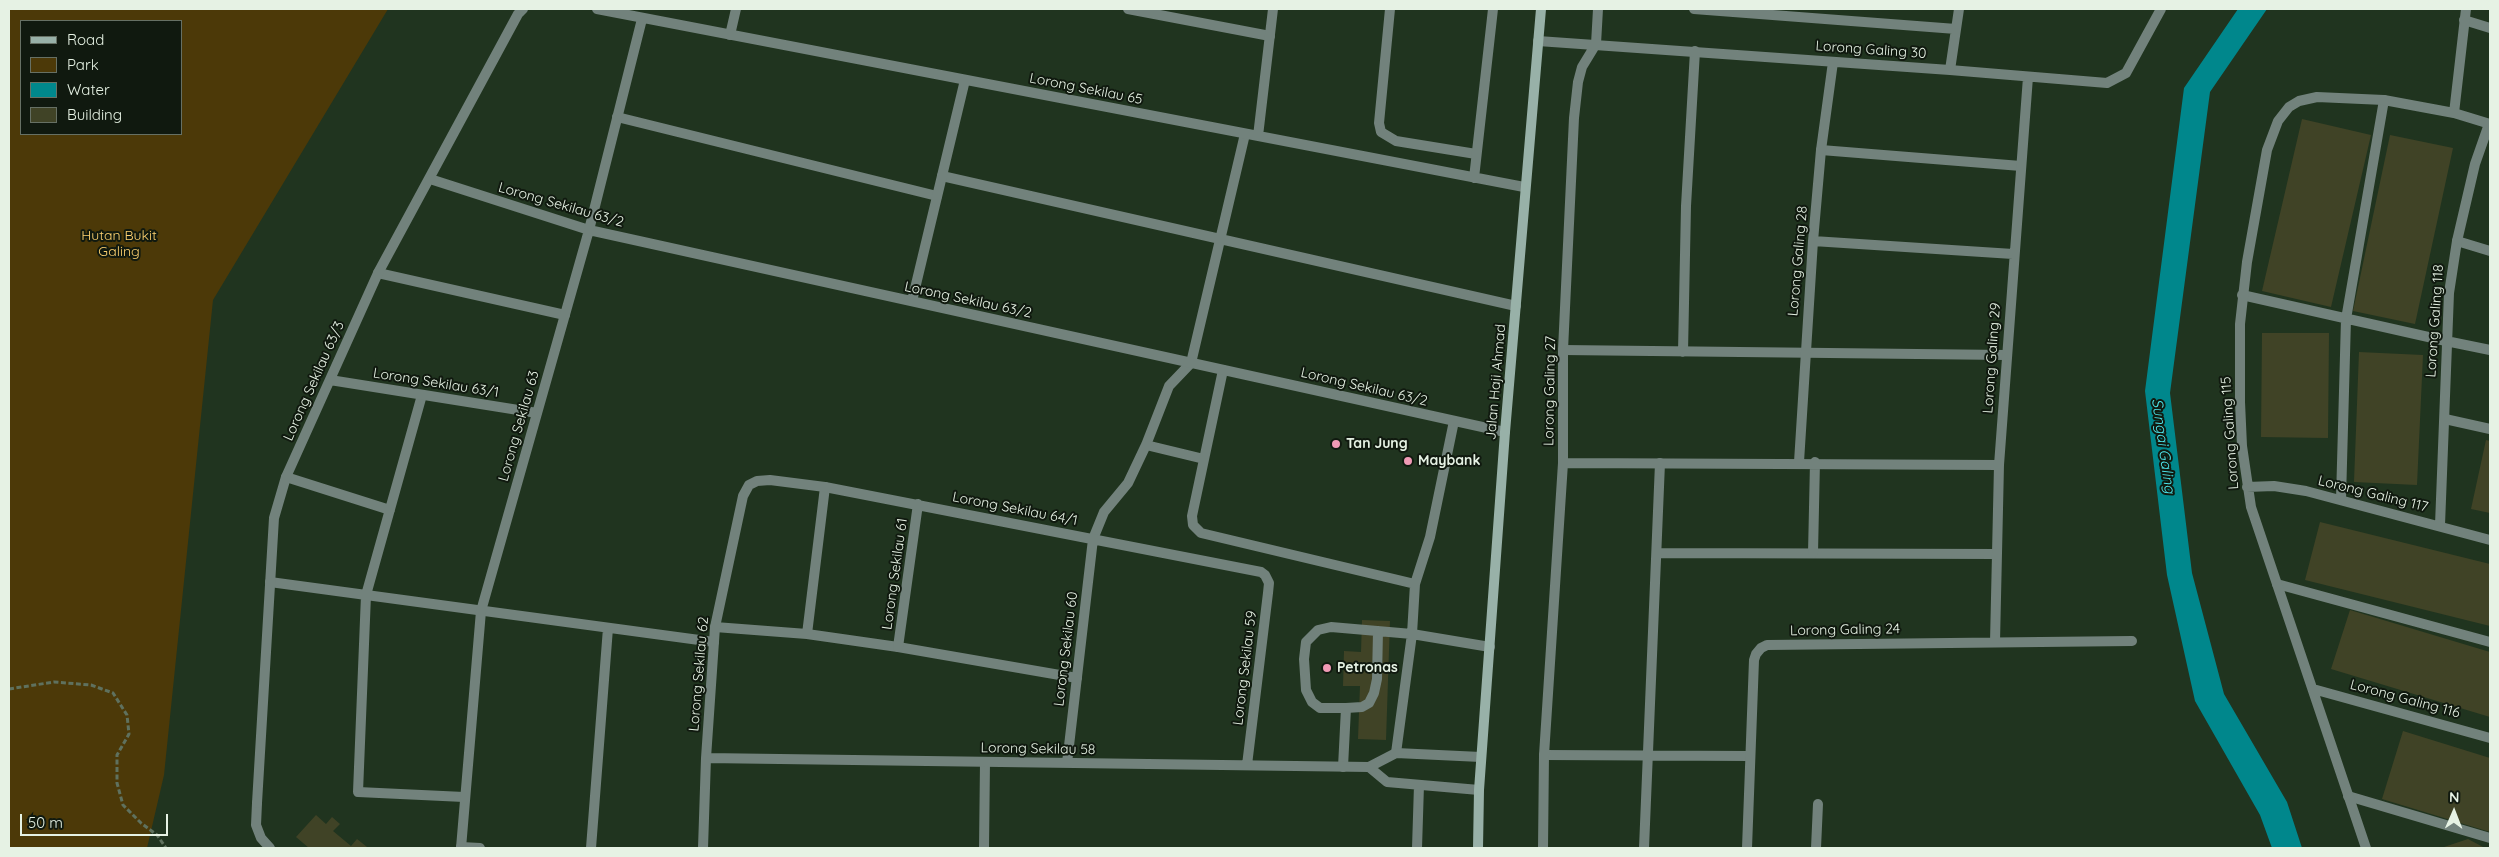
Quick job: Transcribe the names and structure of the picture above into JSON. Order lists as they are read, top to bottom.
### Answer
{
  "streets": {
    "street": [
      "Lorong Galing 30",
      "Lorong Sekilau 65",
      "Lorong Sekilau 63/2",
      "Lorong Galing 28",
      "Lorong Galing 118",
      "Lorong Galing 29",
      "Lorong Sekilau 63/3",
      "Jalan Haji Ahmad",
      "Lorong Sekilau 63/1",
      "Lorong Galing 27",
      "Lorong Sekilau 63",
      "Lorong Galing 115",
      "Lorong Galing 117",
      "Lorong Sekilau 64/1",
      "Lorong Sekilau 61",
      "Lorong Galing 24",
      "Lorong Sekilau 60",
      "Lorong Sekilau 59",
      "Lorong Sekilau 62",
      "Lorong Galing 116",
      "Lorong Sekilau 58"
    ]
  },
  "crossings": [
    ["Lorong Galing 30", "Lorong Galing 28"],
    ["Lorong Galing 30", "Lorong Galing 29"],
    ["Lorong Galing 30", "Jalan Haji Ahmad"],
    ["Lorong Galing 30", "Lorong Galing 27"],
    ["Lorong Sekilau 65", "Jalan Haji Ahmad"],
    ["Lorong Sekilau 65", "Lorong Sekilau 63"],
    ["Lorong Sekilau 63/2", "Lorong Sekilau 63/3"],
    ["Lorong Sekilau 63/2", "Jalan Haji Ahmad"],
    ["Lorong Sekilau 63/2", "Lorong Sekilau 63"],
    ["Lorong Sekilau 63/2", "Lorong Sekilau 60"],
    ["Lorong Galing 28", "Lorong Galing 27"],
    ["Lorong Galing 118", "Lorong Galing 117"],
    ["Lorong Galing 29", "Lorong Galing 27"],
    ["Lorong Galing 29", "Lorong Galing 24"],
    ["Lorong Sekilau 63/3", "Lorong Sekilau 63/1"],
    ["Lorong Sekilau 63/1", "Lorong Sekilau 63"],
    ["Lorong Galing 115", "Lorong Galing 117"],
    ["Lorong Galing 115", "Lorong Galing 116"],
    ["Lorong Sekilau 64/1", "Lorong Sekilau 61"],
    ["Lorong Sekilau 64/1", "Lorong Sekilau 60"],
    ["Lorong Sekilau 64/1", "Lorong Sekilau 59"],
    ["Lorong Sekilau 64/1", "Lorong Sekilau 62"],
    ["Lorong Sekilau 60", "Lorong Sekilau 58"],
    ["Lorong Sekilau 59", "Lorong Sekilau 58"],
    ["Lorong Sekilau 62", "Lorong Sekilau 58"]
  ],
  "water": ["Sungai Galing"],
  "parks": ["Hutan Bukit Galing"],
  "places": ["Tan Jung", "Maybank", "Petronas"],
  "legend": [
    "Road",
    "Park",
    "Water",
    "Building"
  ],
  "scale_bar": "50 m",
  "north": "top"
}
